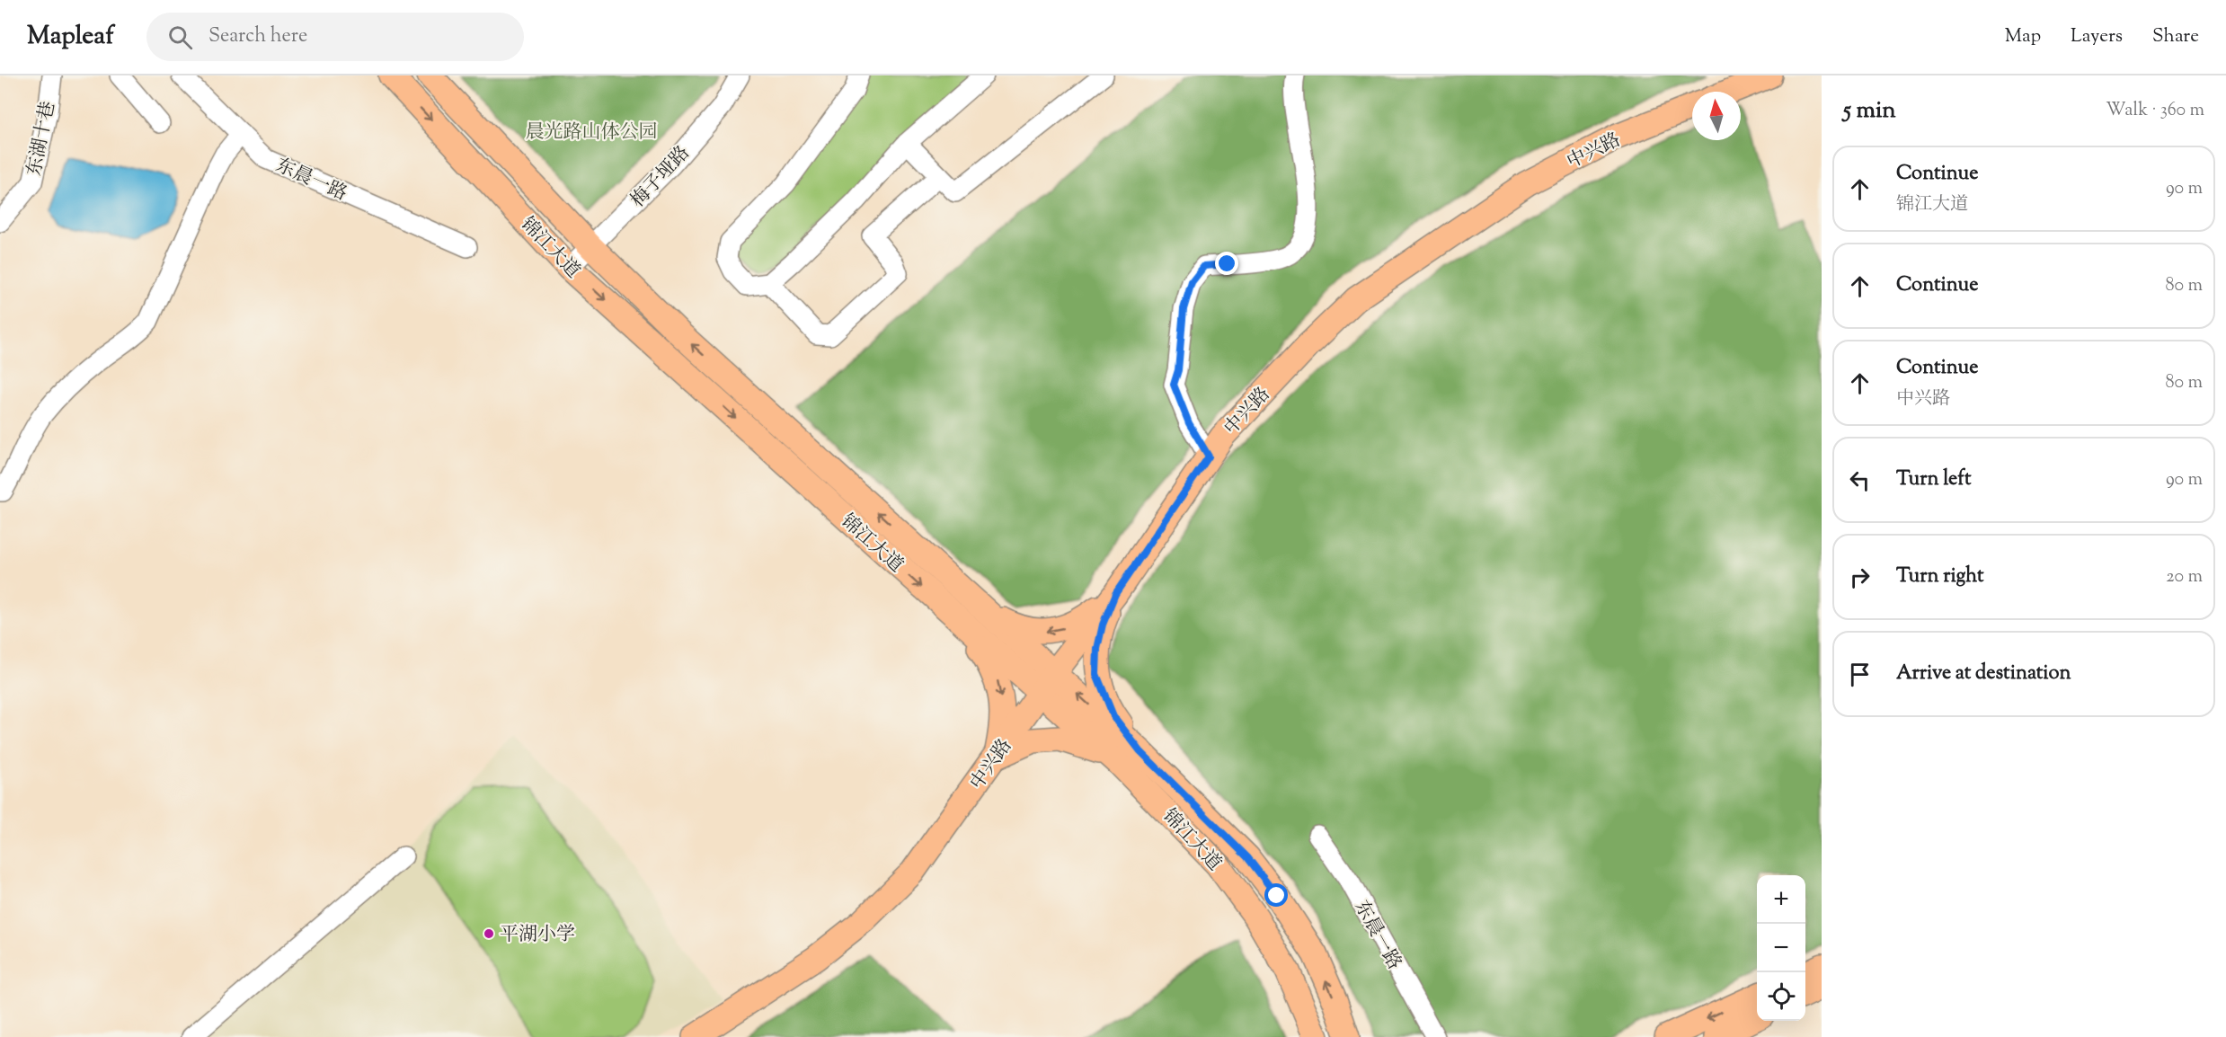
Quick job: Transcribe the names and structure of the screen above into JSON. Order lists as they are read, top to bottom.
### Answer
{
  "streets": {
    "main road": ["中兴路", "锦江大道"],
    "street": ["东湖十巷", "梅子垭路", "东晨一路"]
  },
  "crossings": [
    ["中兴路", "锦江大道"],
    ["梅子垭路", "锦江大道"]
  ],
  "parks": ["晨光路山体公园"],
  "places": ["平湖小学"],
  "north": "top",
  "page": {
    "header": "Mapleaf",
    "search": "Search here",
    "nav": ["Map", "Layers", "Share"],
    "heading": ["5 min", "Walk · 360 m"],
    "list": [
      ["Continue", "锦江大道", "90 m"],
      ["Continue", "80 m"],
      ["Continue", "中兴路", "80 m"],
      ["Turn left", "90 m"],
      ["Turn right", "20 m"],
      "Arrive at destination"
    ],
    "map_buttons": ["+", "−"]
  }
}
